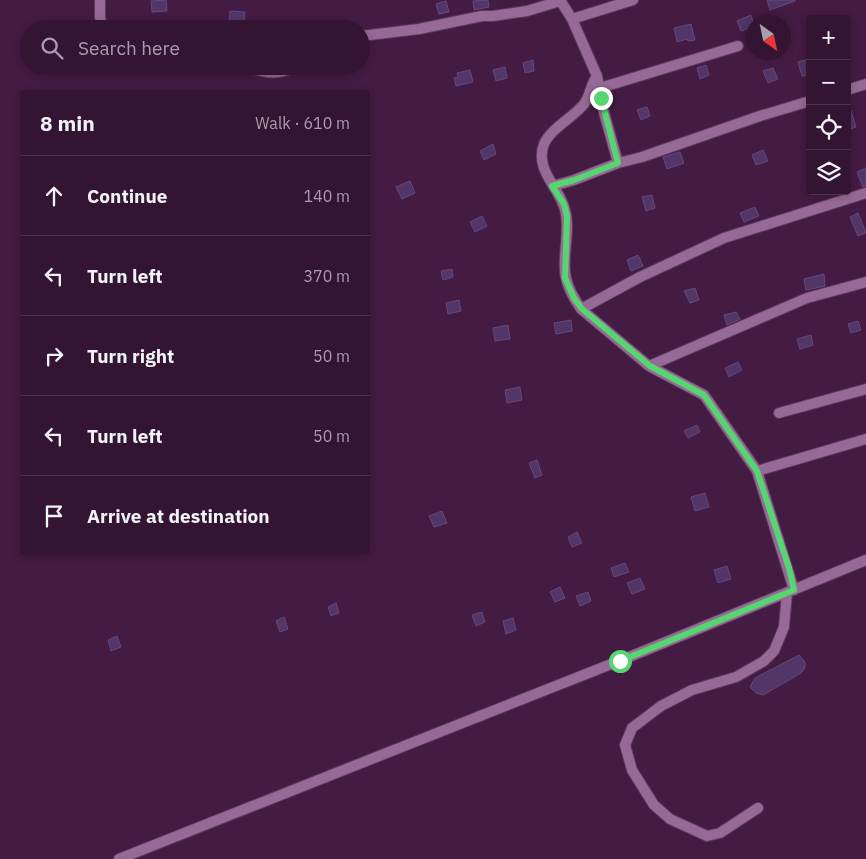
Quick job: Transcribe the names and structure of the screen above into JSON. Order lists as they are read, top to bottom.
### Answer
{
  "north": "bottom right",
  "page": {
    "map_buttons": ["+", "−"],
    "search": "Search here",
    "heading": ["8 min", "Walk · 610 m"],
    "list": [
      ["Continue", "140 m"],
      ["Turn left", "370 m"],
      ["Turn right", "50 m"],
      ["Turn left", "50 m"],
      "Arrive at destination"
    ]
  }
}
